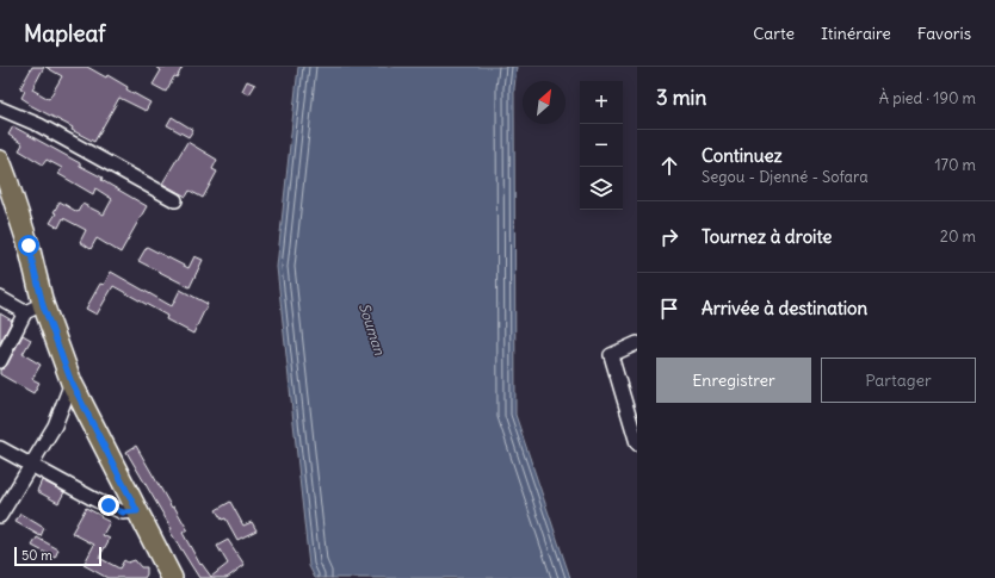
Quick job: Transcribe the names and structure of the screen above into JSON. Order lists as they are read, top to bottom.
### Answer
{
  "water": ["Souman"],
  "scale_bar": "50 m",
  "north": "top right",
  "page": {
    "header": "Mapleaf",
    "nav": ["Carte", "Itinéraire", "Favoris"],
    "heading": ["3 min", "À pied · 190 m"],
    "map_buttons": ["+", "−"],
    "list": [
      ["Continuez", "Segou - Djenné - Sofara", "170 m"],
      ["Tournez à droite", "20 m"],
      "Arrivée à destination"
    ],
    "buttons": ["Enregistrer", "Partager"],
    "scale": "50 m"
  }
}
